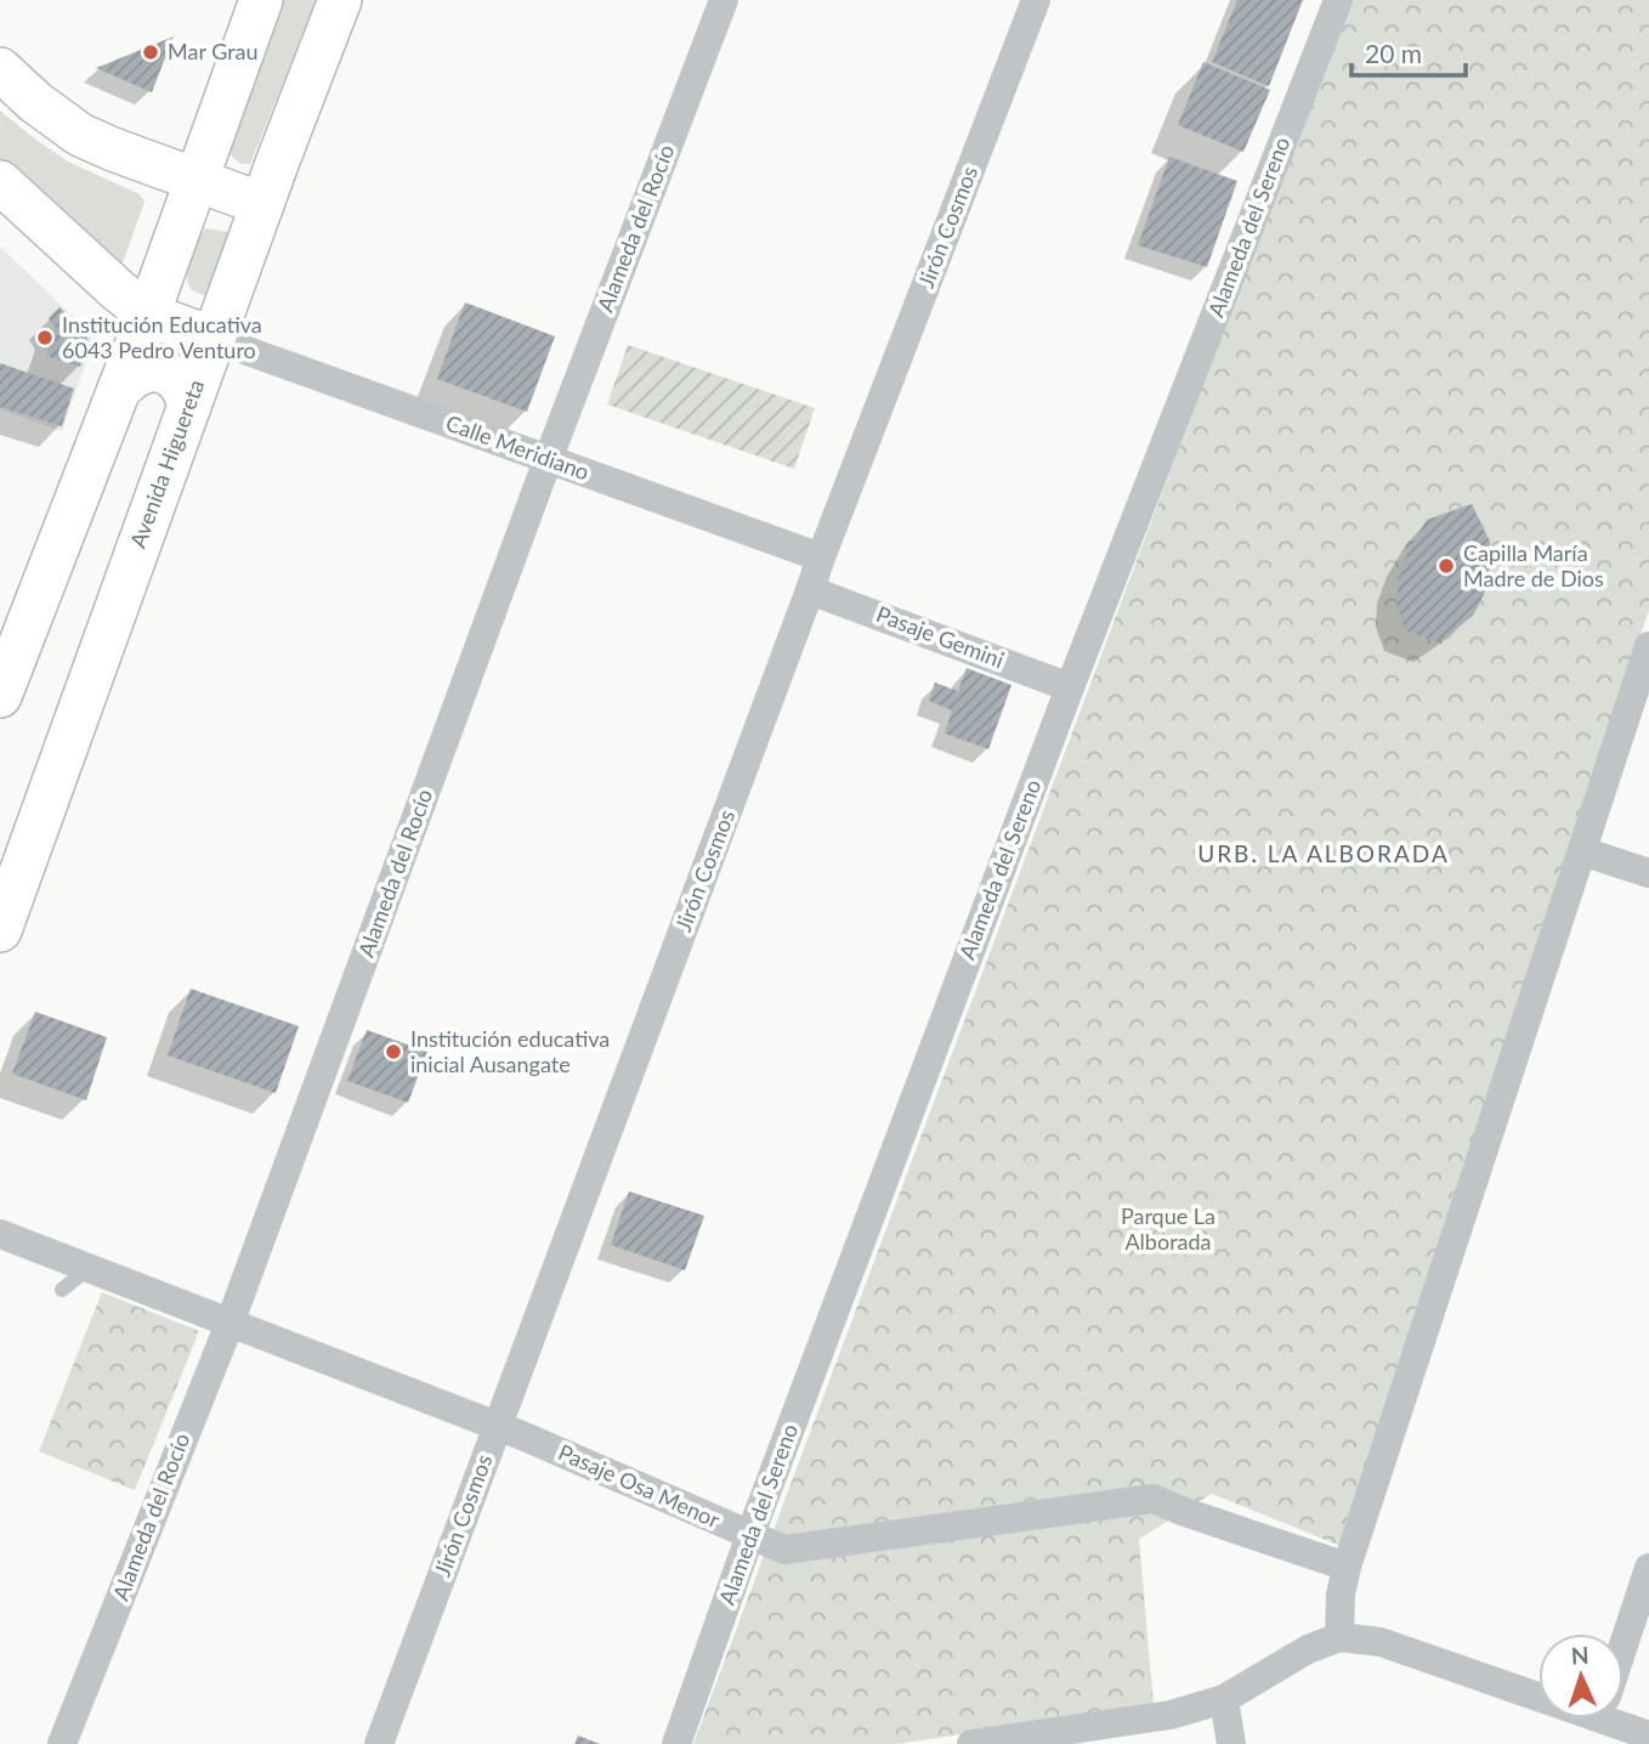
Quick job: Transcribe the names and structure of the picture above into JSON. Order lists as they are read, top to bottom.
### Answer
{
  "streets": {
    "main road": ["Avenida Higuereta"],
    "street": [
      "Jirón Cosmos",
      "Alameda del Sereno",
      "Alameda del Rocío",
      "Calle Meridiano",
      "Pasaje Gemini",
      "Pasaje Osa Menor"
    ]
  },
  "crossings": [
    ["Jirón Cosmos", "Calle Meridiano"],
    ["Jirón Cosmos", "Pasaje Gemini"],
    ["Jirón Cosmos", "Pasaje Osa Menor"],
    ["Alameda del Sereno", "Pasaje Gemini"],
    ["Alameda del Sereno", "Pasaje Osa Menor"],
    ["Alameda del Rocío", "Calle Meridiano"],
    ["Alameda del Rocío", "Pasaje Osa Menor"],
    ["Calle Meridiano", "Avenida Higuereta"]
  ],
  "districts": ["URB. LA ALBORADA"],
  "parks": ["Parque La Alborada"],
  "places": [
    "Mar Grau",
    "Institución Educativa 6043 Pedro Venturo",
    "Capilla María Madre de Dios",
    "Institución educativa inicial Ausangate"
  ],
  "scale_bar": "20 m",
  "north": "top"
}
